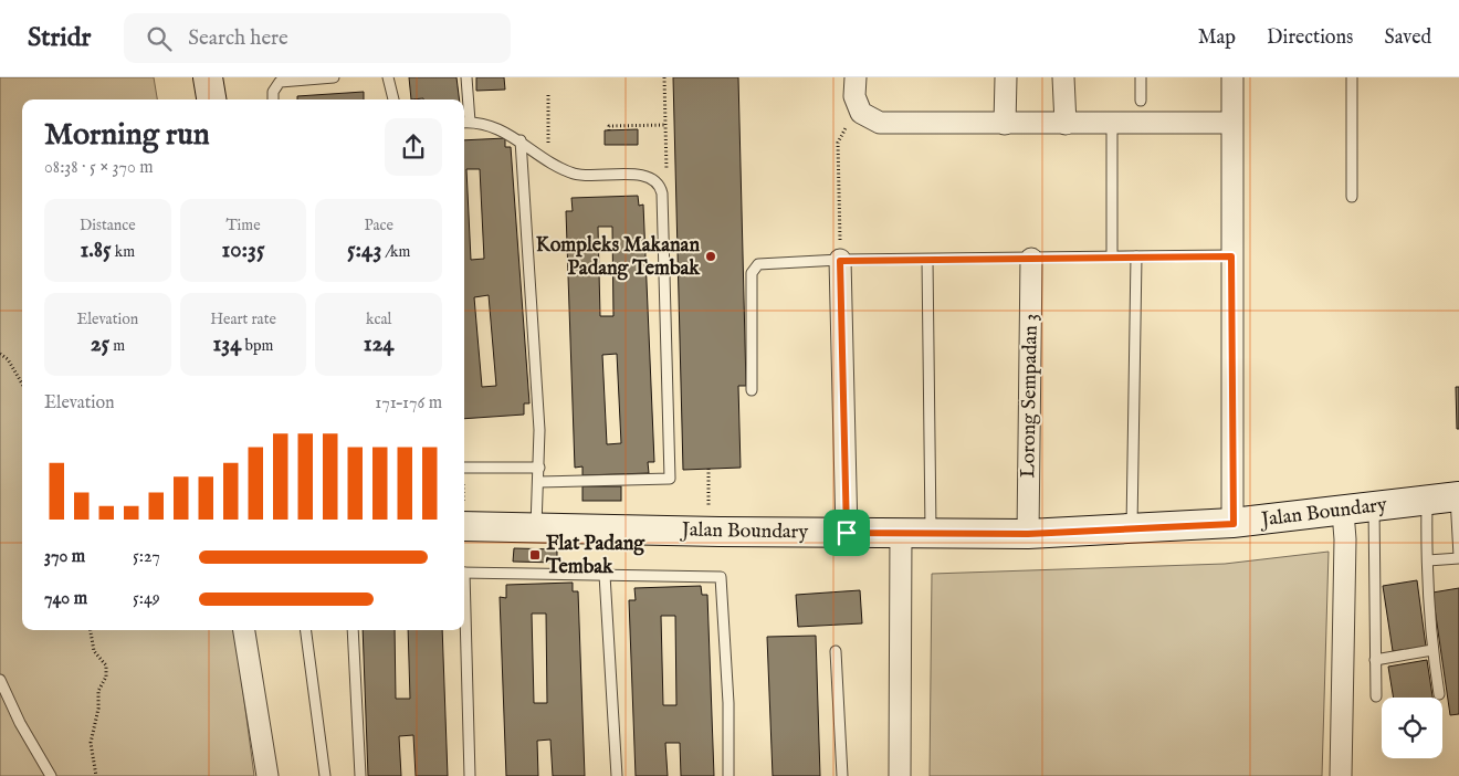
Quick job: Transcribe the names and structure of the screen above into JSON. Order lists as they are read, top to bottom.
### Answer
{
  "streets": {
    "street": ["Lorong Sempadan 3", "Jalan Boundary"]
  },
  "crossings": [
    ["Lorong Sempadan 3", "Jalan Boundary"]
  ],
  "places": {
    "other": ["Kompleks Makanan Padang Tembak"],
    "transit": ["Flat Padang Tembak"]
  },
  "page": {
    "header": "Stridr",
    "search": "Search here",
    "nav": ["Map", "Directions", "Saved"],
    "heading": ["Morning run", "08:38 · 5 × 370 m"],
    "stats": [
      ["Distance", "1.85 km"],
      ["Time", "10:35"],
      ["Pace", "5:43 /km"],
      ["Elevation", "25 m"],
      ["Heart rate", "134 bpm"],
      ["kcal", "124"]
    ],
    "chart": ["Elevation", "171–176 m"],
    "list": [
      {
        "name": "370 m",
        "note": "5:27"
      },
      {
        "name": "740 m",
        "note": "5:49"
      }
    ]
  }
}
